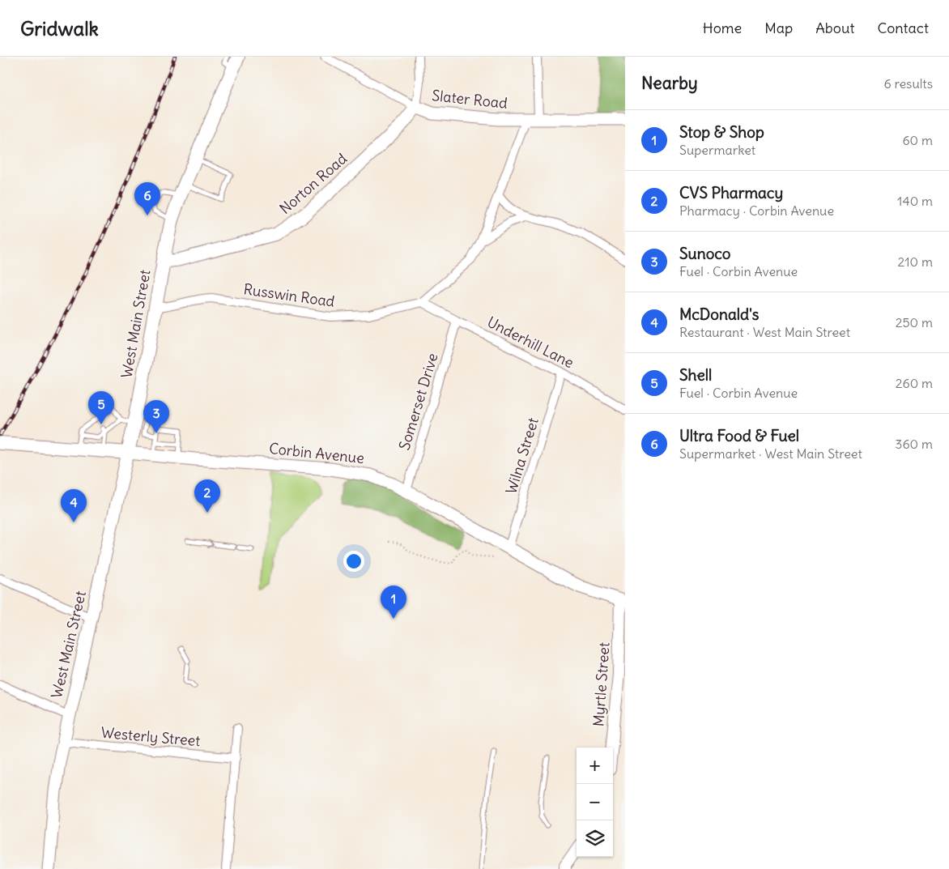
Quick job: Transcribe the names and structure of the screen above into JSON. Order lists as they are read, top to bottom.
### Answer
{
  "streets": {
    "main road": [
      "Slater Road",
      "Norton Road",
      "West Main Street",
      "Corbin Avenue"
    ],
    "street": [
      "Russwin Road",
      "Underhill Lane",
      "Somerset Drive",
      "Wilna Street",
      "Myrtle Street",
      "Westerly Street"
    ]
  },
  "crossings": [
    ["Slater Road", "Norton Road"],
    ["Slater Road", "Russwin Road"],
    ["Norton Road", "West Main Street"],
    ["Russwin Road", "West Main Street"],
    ["Russwin Road", "Underhill Lane"],
    ["West Main Street", "Corbin Avenue"],
    ["West Main Street", "Westerly Street"],
    ["Underhill Lane", "Somerset Drive"],
    ["Underhill Lane", "Wilna Street"],
    ["Somerset Drive", "Corbin Avenue"],
    ["Corbin Avenue", "Wilna Street"],
    ["Corbin Avenue", "Myrtle Street"]
  ],
  "page": {
    "header": "Gridwalk",
    "nav": [
      "Home",
      "Map",
      "About",
      "Contact"
    ],
    "heading": ["Nearby", "6 results"],
    "list": [
      {
        "mark": "1",
        "name": "Stop & Shop",
        "note": "Supermarket",
        "value": "60 m"
      },
      {
        "mark": "2",
        "name": "CVS Pharmacy",
        "note": "Pharmacy · Corbin Avenue",
        "value": "140 m"
      },
      {
        "mark": "3",
        "name": "Sunoco",
        "note": "Fuel · Corbin Avenue",
        "value": "210 m"
      },
      {
        "mark": "4",
        "name": "McDonald's",
        "note": "Restaurant · West Main Street",
        "value": "250 m"
      },
      {
        "mark": "5",
        "name": "Shell",
        "note": "Fuel · Corbin Avenue",
        "value": "260 m"
      },
      {
        "mark": "6",
        "name": "Ultra Food & Fuel",
        "note": "Supermarket · West Main Street",
        "value": "360 m"
      }
    ],
    "pins": [
      "6",
      "5",
      "3",
      "2",
      "4",
      "1"
    ],
    "map_buttons": ["+", "−"]
  }
}
